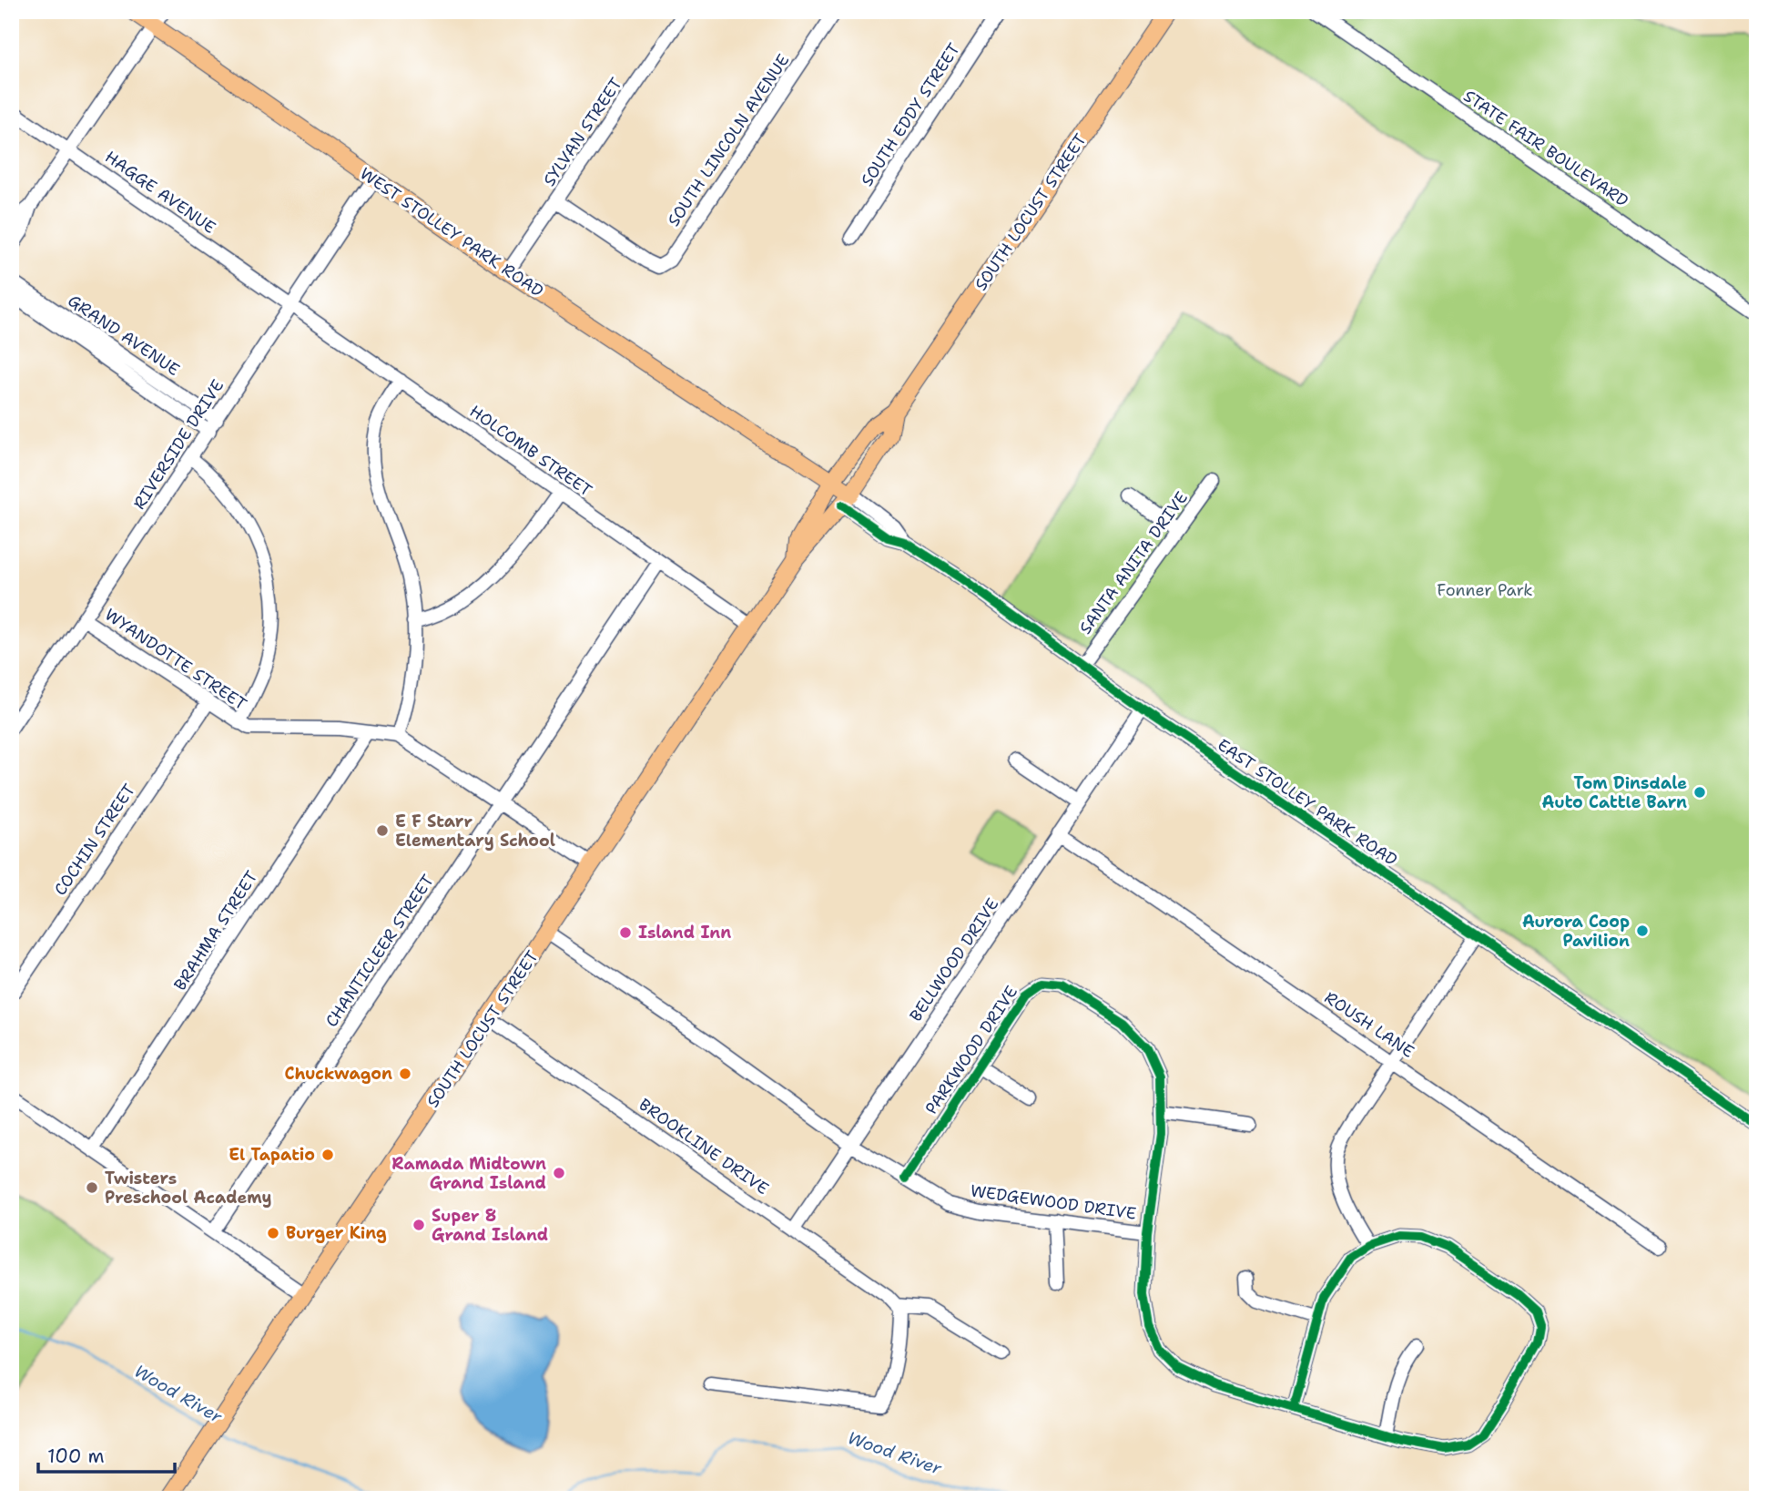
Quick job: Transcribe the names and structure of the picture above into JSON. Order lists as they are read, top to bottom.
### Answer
{
  "streets": {
    "main road": ["SOUTH LOCUST STREET", "WEST STOLLEY PARK ROAD"],
    "street": [
      "SOUTH EDDY STREET",
      "SYLVAN STREET",
      "SOUTH LINCOLN AVENUE",
      "STATE FAIR BOULEVARD",
      "HAGGE AVENUE",
      "GRAND AVENUE",
      "RIVERSIDE DRIVE",
      "HOLCOMB STREET",
      "SANTA ANITA DRIVE",
      "WYANDOTTE STREET",
      "EAST STOLLEY PARK ROAD",
      "COCHIN STREET",
      "BRAHMA STREET",
      "CHANTICLEER STREET",
      "BELLWOOD DRIVE",
      "ROUSH LANE",
      "PARKWOOD DRIVE",
      "BROOKLINE DRIVE",
      "WEDGEWOOD DRIVE"
    ]
  },
  "crossings": [
    ["SYLVAN STREET", "SOUTH LINCOLN AVENUE"],
    ["SYLVAN STREET", "WEST STOLLEY PARK ROAD"],
    ["HAGGE AVENUE", "RIVERSIDE DRIVE"],
    ["HAGGE AVENUE", "HOLCOMB STREET"],
    ["SOUTH LOCUST STREET", "WEST STOLLEY PARK ROAD"],
    ["SOUTH LOCUST STREET", "HOLCOMB STREET"],
    ["SOUTH LOCUST STREET", "WYANDOTTE STREET"],
    ["SOUTH LOCUST STREET", "EAST STOLLEY PARK ROAD"],
    ["SOUTH LOCUST STREET", "BROOKLINE DRIVE"],
    ["SOUTH LOCUST STREET", "WEDGEWOOD DRIVE"],
    ["WEST STOLLEY PARK ROAD", "RIVERSIDE DRIVE"],
    ["WEST STOLLEY PARK ROAD", "EAST STOLLEY PARK ROAD"],
    ["GRAND AVENUE", "RIVERSIDE DRIVE"],
    ["RIVERSIDE DRIVE", "HOLCOMB STREET"],
    ["RIVERSIDE DRIVE", "WYANDOTTE STREET"],
    ["HOLCOMB STREET", "CHANTICLEER STREET"],
    ["SANTA ANITA DRIVE", "EAST STOLLEY PARK ROAD"],
    ["WYANDOTTE STREET", "COCHIN STREET"],
    ["WYANDOTTE STREET", "BRAHMA STREET"],
    ["WYANDOTTE STREET", "CHANTICLEER STREET"],
    ["EAST STOLLEY PARK ROAD", "BELLWOOD DRIVE"],
    ["BELLWOOD DRIVE", "ROUSH LANE"],
    ["BELLWOOD DRIVE", "BROOKLINE DRIVE"],
    ["BELLWOOD DRIVE", "WEDGEWOOD DRIVE"],
    ["PARKWOOD DRIVE", "WEDGEWOOD DRIVE"]
  ],
  "water": ["Wood River"],
  "parks": ["Fonner Park"],
  "places": [
    "Tom Dinsdale Auto Cattle Barn",
    "E F Starr Elementary School",
    "Aurora Coop Pavilion",
    "Island Inn",
    "Chuckwagon",
    "El Tapatio",
    "Ramada Midtown Grand Island",
    "Twisters Preschool Academy",
    "Super 8 Grand Island",
    "Burger King"
  ],
  "scale_bar": "100 m"
}
